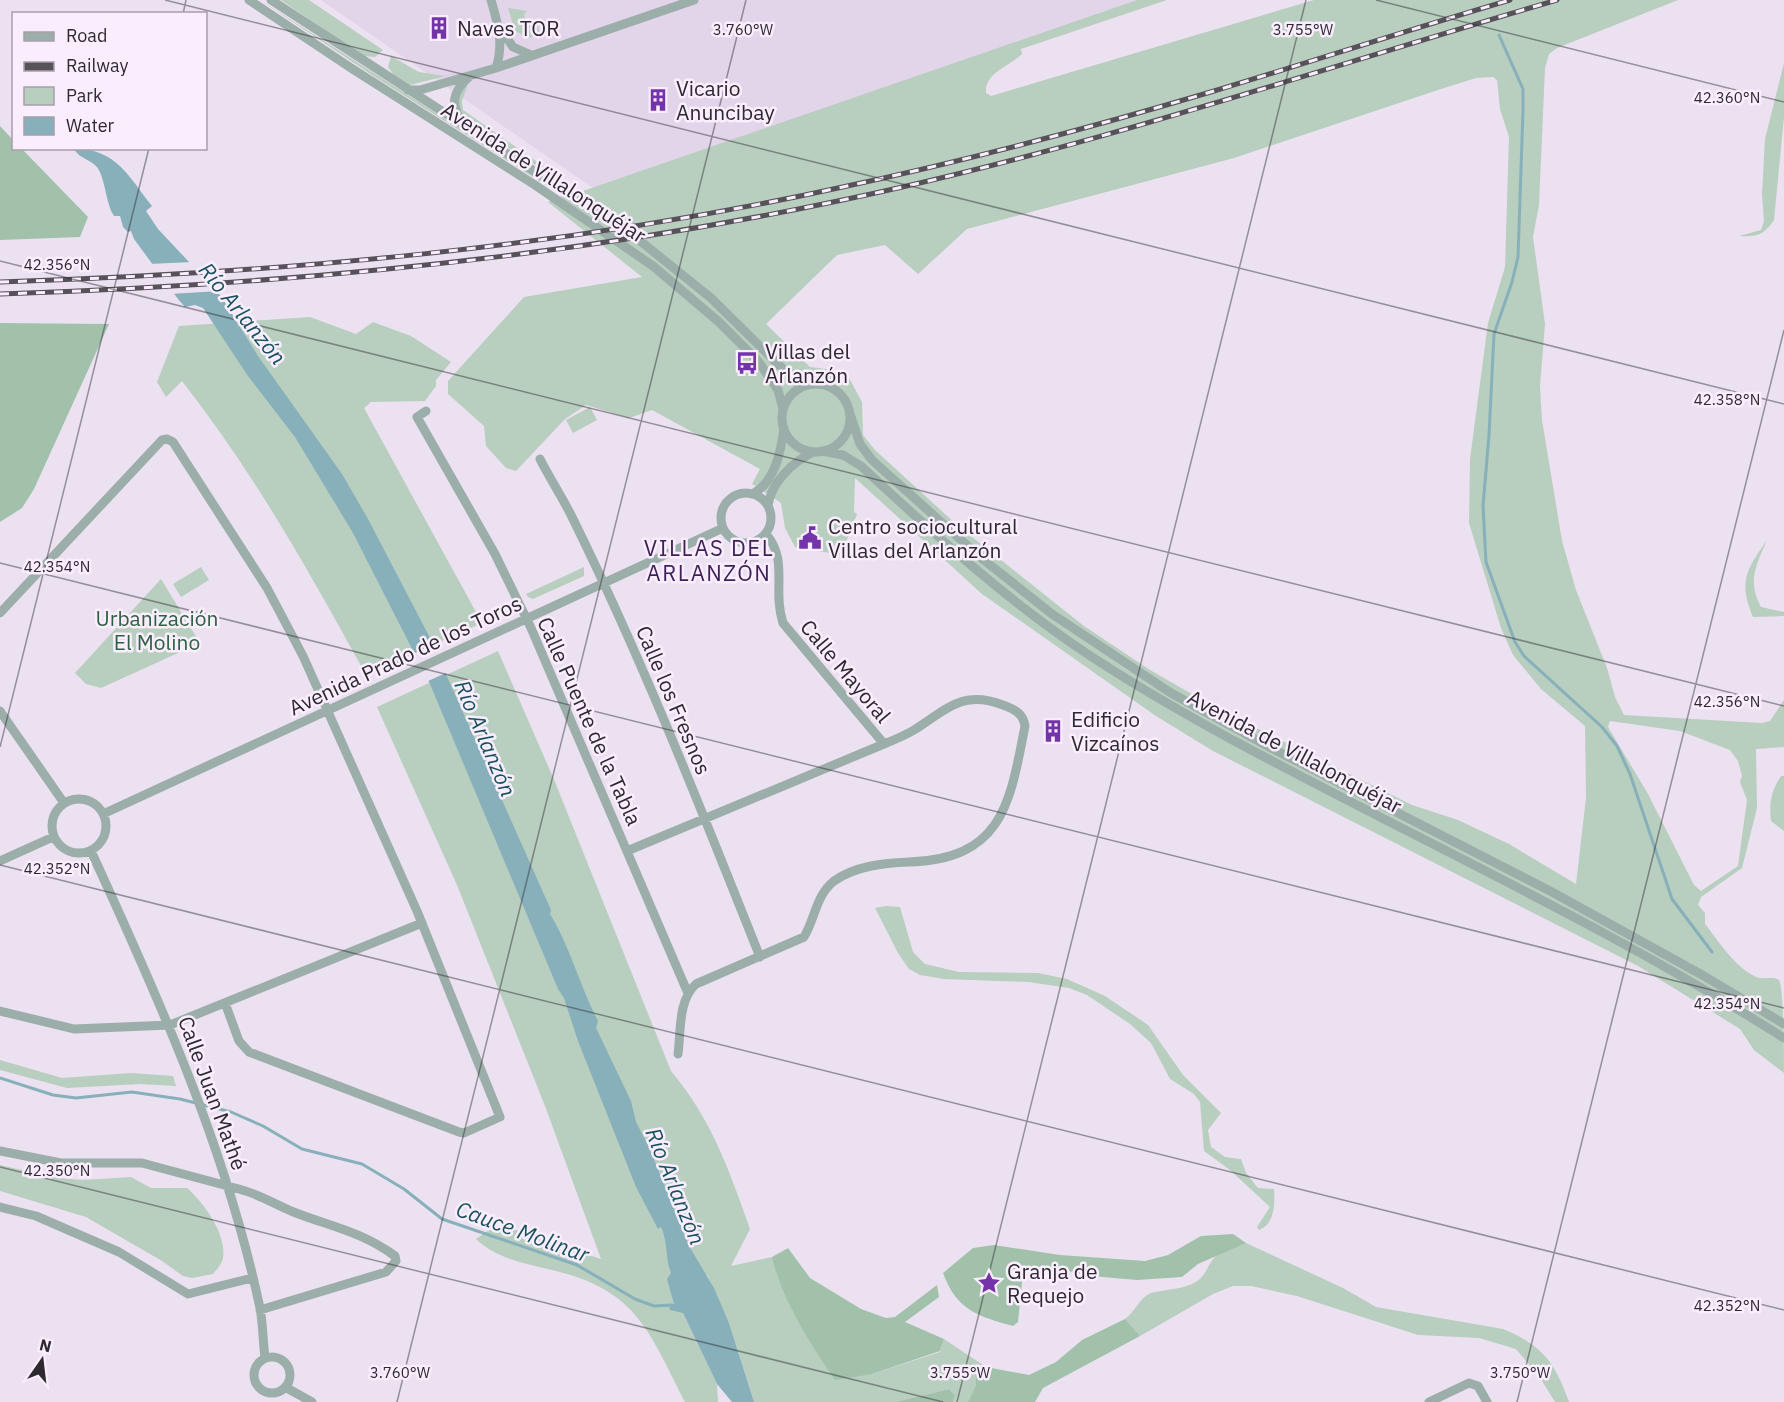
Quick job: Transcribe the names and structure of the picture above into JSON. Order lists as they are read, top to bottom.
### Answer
{
  "streets": {
    "street": [
      "Avenida de Villalonquéjar",
      "Avenida Prado de los Toros",
      "Calle Mayoral",
      "Calle los Fresnos",
      "Calle Puente de la Tabla",
      "Calle Juan Mathé"
    ]
  },
  "crossings": [
    ["Avenida Prado de los Toros", "Calle Mayoral"],
    ["Avenida Prado de los Toros", "Calle los Fresnos"],
    ["Avenida Prado de los Toros", "Calle Puente de la Tabla"],
    ["Avenida Prado de los Toros", "Calle Juan Mathé"],
    ["Calle Mayoral", "Calle los Fresnos"],
    ["Calle Mayoral", "Calle Puente de la Tabla"]
  ],
  "districts": ["VILLAS DEL ARLANZÓN"],
  "water": ["Río Arlanzón", "Cauce Molinar"],
  "parks": ["Urbanización El Molino"],
  "places": {
    "building": ["Naves TOR", "Vicario Anuncibay", "Edificio Vizcaínos"],
    "bus stop": ["Villas del Arlanzón"],
    "public building": ["Centro sociocultural Villas del Arlanzón"],
    "place": ["Granja de Requejo"]
  },
  "legend": [
    "Road",
    "Railway",
    "Park",
    "Water"
  ],
  "north": "top",
  "coordinates": [
    "3.760°W",
    "3.755°W",
    "42.360°N",
    "42.356°N",
    "42.358°N",
    "42.354°N",
    "42.352°N",
    "42.350°N",
    "3.750°W"
  ]
}
